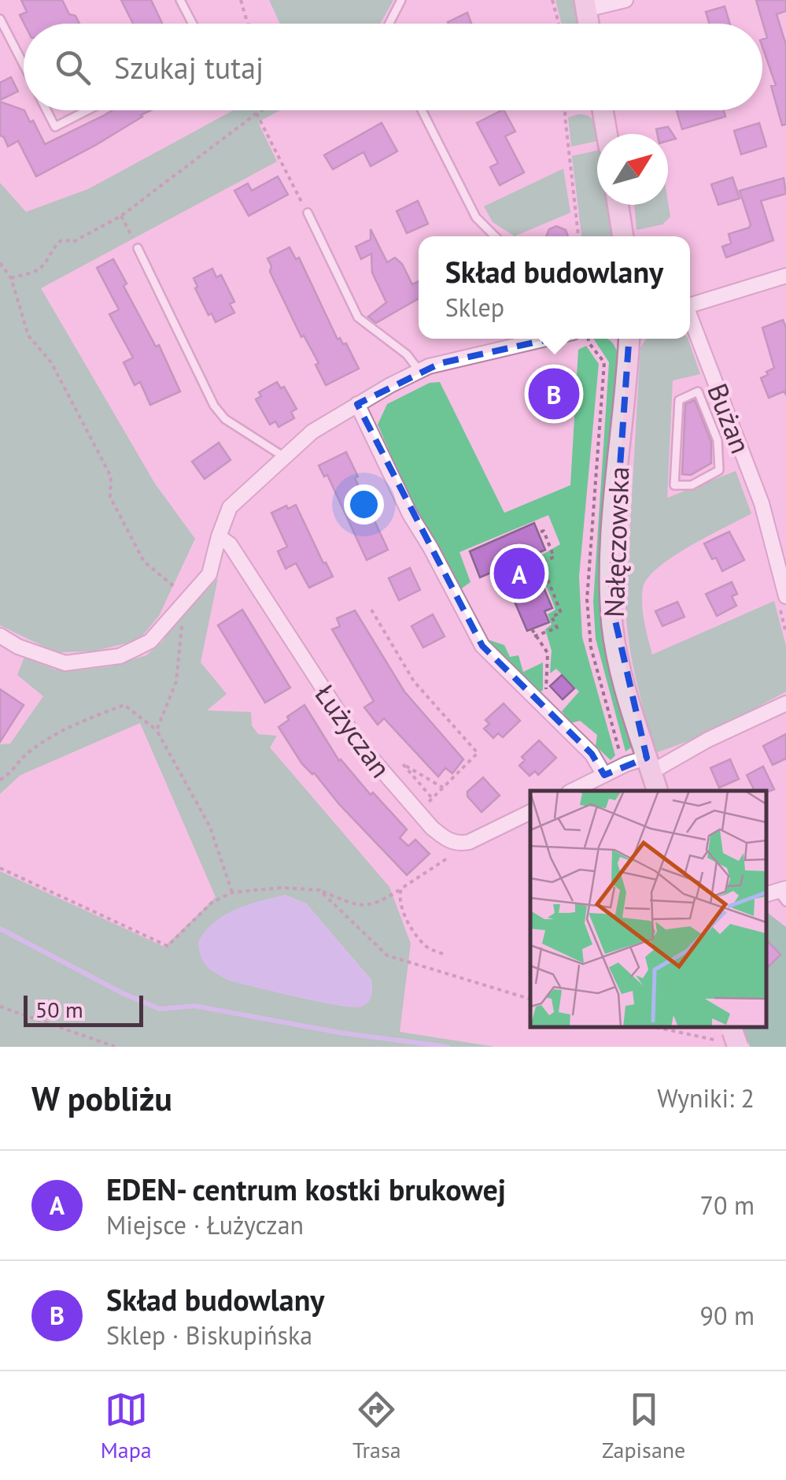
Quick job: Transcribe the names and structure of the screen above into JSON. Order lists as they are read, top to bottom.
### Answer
{
  "streets": {
    "main road": ["Nałęczowska"],
    "street": ["Bużan", "Łużyczan"]
  },
  "scale_bar": "50 m",
  "north": "top right",
  "page": {
    "search": "Szukaj tutaj",
    "popup": ["Skład budowlany", "Sklep"],
    "pins": ["B", "A"],
    "scale": "50 m",
    "heading": ["W pobliżu", "Wyniki: 2"],
    "list": [
      {
        "mark": "A",
        "name": "EDEN- centrum kostki brukowej",
        "note": "Miejsce · Łużyczan",
        "value": "70 m"
      },
      {
        "mark": "B",
        "name": "Skład budowlany",
        "note": "Sklep · Biskupińska",
        "value": "90 m"
      }
    ],
    "nav": ["Mapa", "Trasa", "Zapisane"]
  }
}
